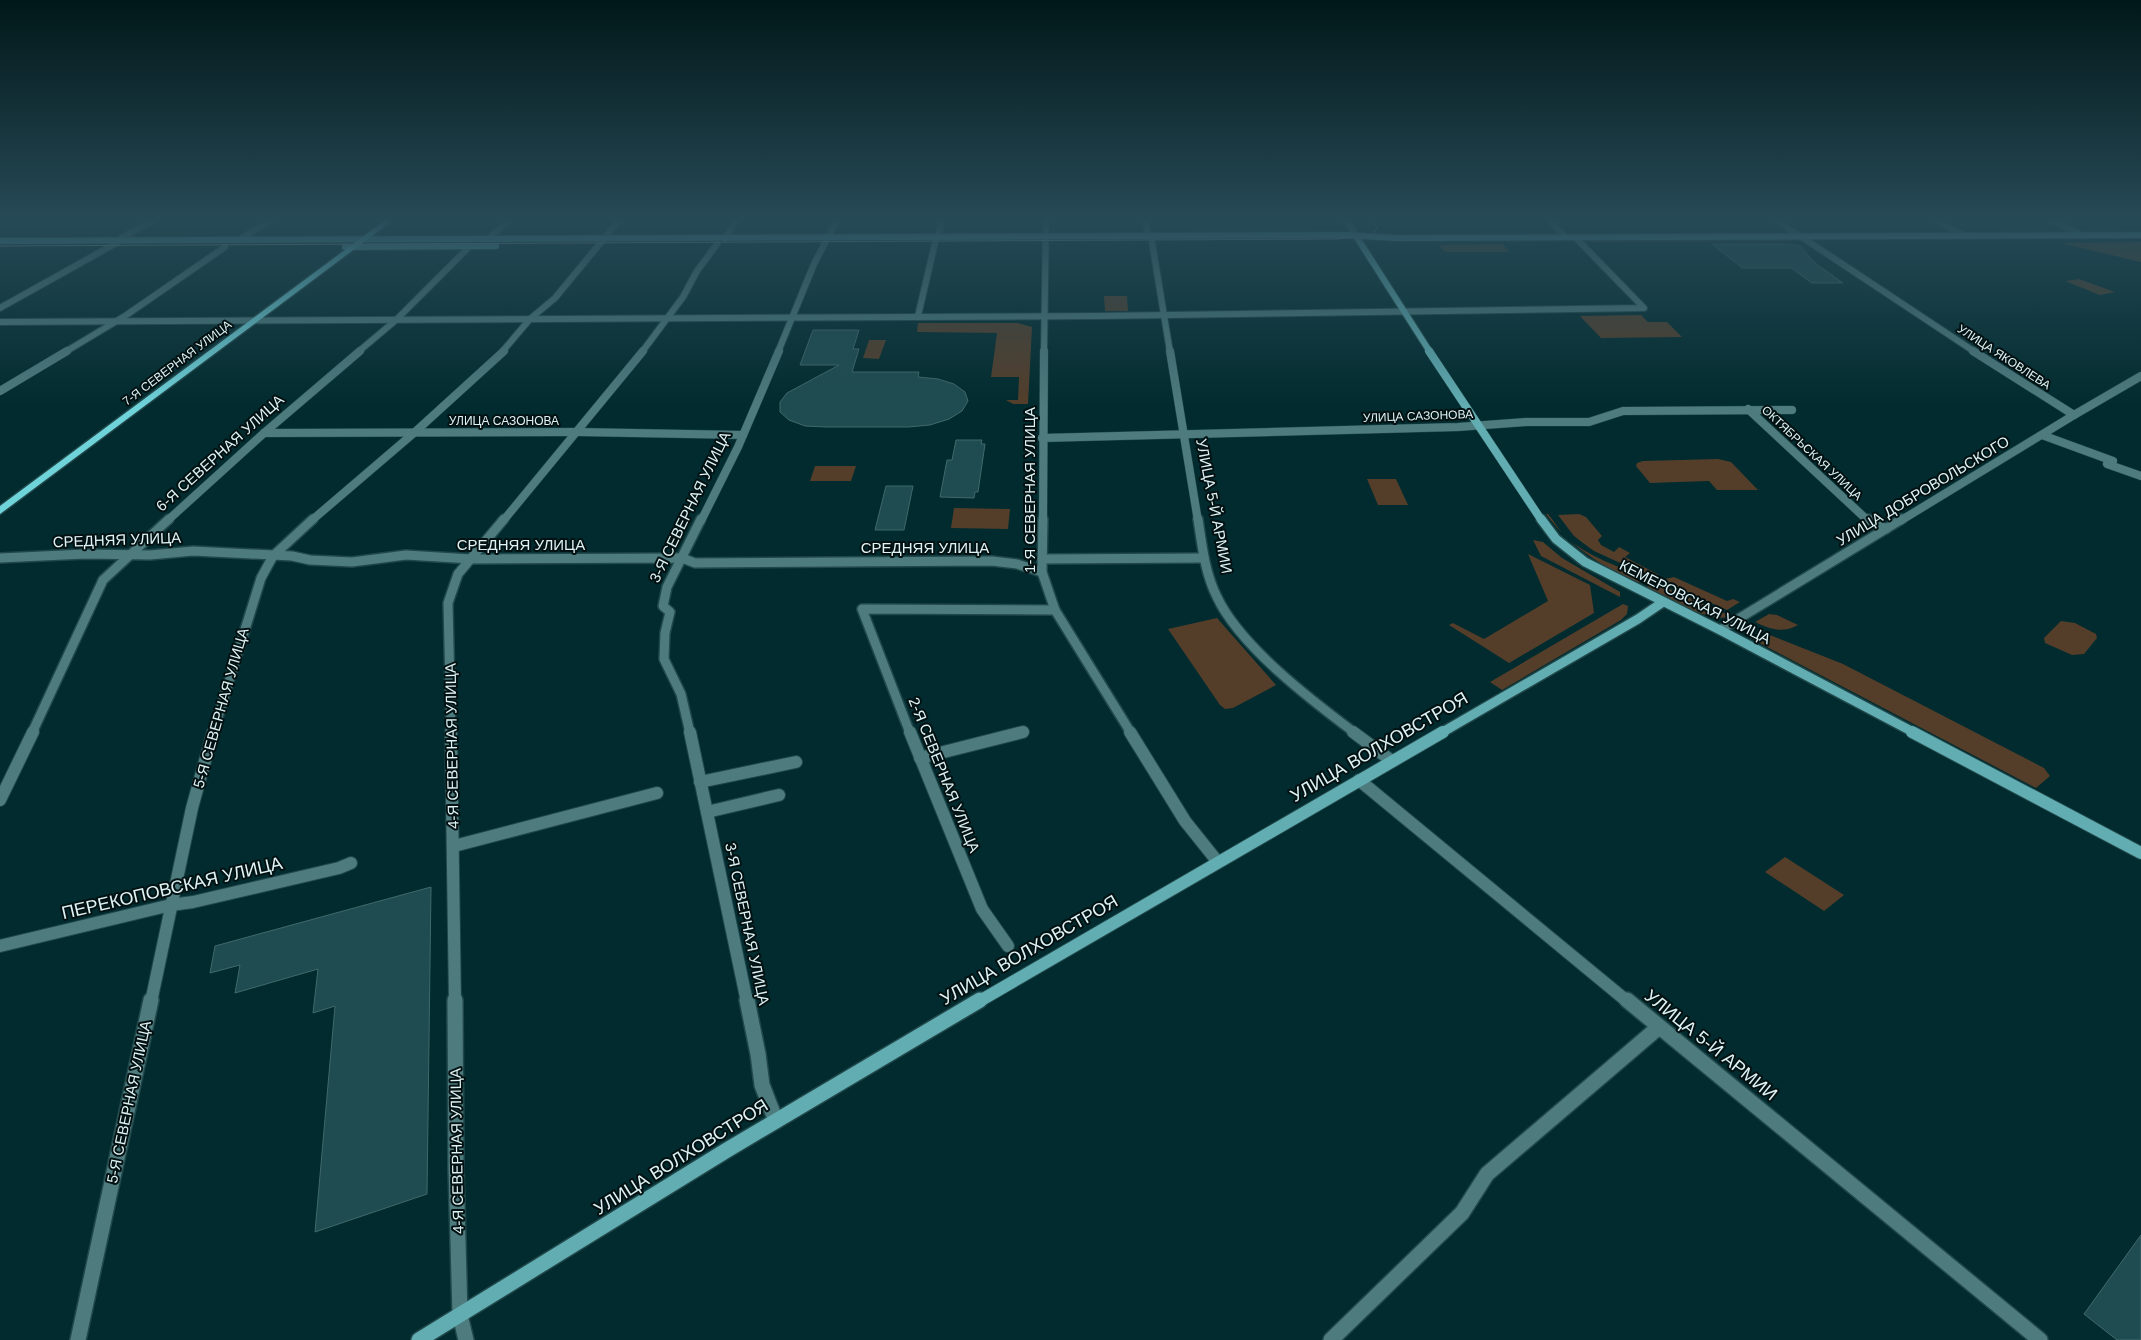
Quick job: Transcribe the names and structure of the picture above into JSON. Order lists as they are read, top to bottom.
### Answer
{
  "streets": {
    "main road": ["7-Я СЕВЕРНАЯ УЛИЦА", "КЕМЕРОВСКАЯ УЛИЦА", "УЛИЦА ВОЛХОВСТРОЯ"],
    "street": [
      "УЛИЦА ЯКОВЛЕВА",
      "УЛИЦА САЗОНОВА",
      "6-Я СЕВЕРНАЯ УЛИЦА",
      "ОКТЯБРЬСКАЯ УЛИЦА",
      "1-Я СЕВЕРНАЯ УЛИЦА",
      "УЛИЦА ДОБРОВОЛЬСКОГО",
      "УЛИЦА 5-Й АРМИИ",
      "3-Я СЕВЕРНАЯ УЛИЦА",
      "СРЕДНЯЯ УЛИЦА",
      "5-Я СЕВЕРНАЯ УЛИЦА",
      "4-Я СЕВЕРНАЯ УЛИЦА",
      "2-Я СЕВЕРНАЯ УЛИЦА",
      "ПЕРЕКОПОВСКАЯ УЛИЦА"
    ]
  },
  "crossings": [
    ["УЛИЦА ЯКОВЛЕВА", "УЛИЦА ДОБРОВОЛЬСКОГО"],
    ["УЛИЦА САЗОНОВА", "6-Я СЕВЕРНАЯ УЛИЦА"],
    ["УЛИЦА САЗОНОВА", "ОКТЯБРЬСКАЯ УЛИЦА"],
    ["УЛИЦА САЗОНОВА", "1-Я СЕВЕРНАЯ УЛИЦА"],
    ["УЛИЦА САЗОНОВА", "УЛИЦА 5-Й АРМИИ"],
    ["УЛИЦА САЗОНОВА", "3-Я СЕВЕРНАЯ УЛИЦА"],
    ["УЛИЦА САЗОНОВА", "КЕМЕРОВСКАЯ УЛИЦА"],
    ["УЛИЦА САЗОНОВА", "5-Я СЕВЕРНАЯ УЛИЦА"],
    ["УЛИЦА САЗОНОВА", "4-Я СЕВЕРНАЯ УЛИЦА"],
    ["6-Я СЕВЕРНАЯ УЛИЦА", "СРЕДНЯЯ УЛИЦА"],
    ["ОКТЯБРЬСКАЯ УЛИЦА", "УЛИЦА ДОБРОВОЛЬСКОГО"],
    ["1-Я СЕВЕРНАЯ УЛИЦА", "СРЕДНЯЯ УЛИЦА"],
    ["1-Я СЕВЕРНАЯ УЛИЦА", "УЛИЦА ВОЛХОВСТРОЯ"],
    ["1-Я СЕВЕРНАЯ УЛИЦА", "2-Я СЕВЕРНАЯ УЛИЦА"],
    ["УЛИЦА ДОБРОВОЛЬСКОГО", "КЕМЕРОВСКАЯ УЛИЦА"],
    ["УЛИЦА 5-Й АРМИИ", "УЛИЦА ВОЛХОВСТРОЯ"],
    ["3-Я СЕВЕРНАЯ УЛИЦА", "СРЕДНЯЯ УЛИЦА"],
    ["3-Я СЕВЕРНАЯ УЛИЦА", "УЛИЦА ВОЛХОВСТРОЯ"],
    ["СРЕДНЯЯ УЛИЦА", "5-Я СЕВЕРНАЯ УЛИЦА"],
    ["СРЕДНЯЯ УЛИЦА", "4-Я СЕВЕРНАЯ УЛИЦА"],
    ["КЕМЕРОВСКАЯ УЛИЦА", "УЛИЦА ВОЛХОВСТРОЯ"],
    ["5-Я СЕВЕРНАЯ УЛИЦА", "ПЕРЕКОПОВСКАЯ УЛИЦА"],
    ["4-Я СЕВЕРНАЯ УЛИЦА", "УЛИЦА ВОЛХОВСТРОЯ"]
  ]
}
